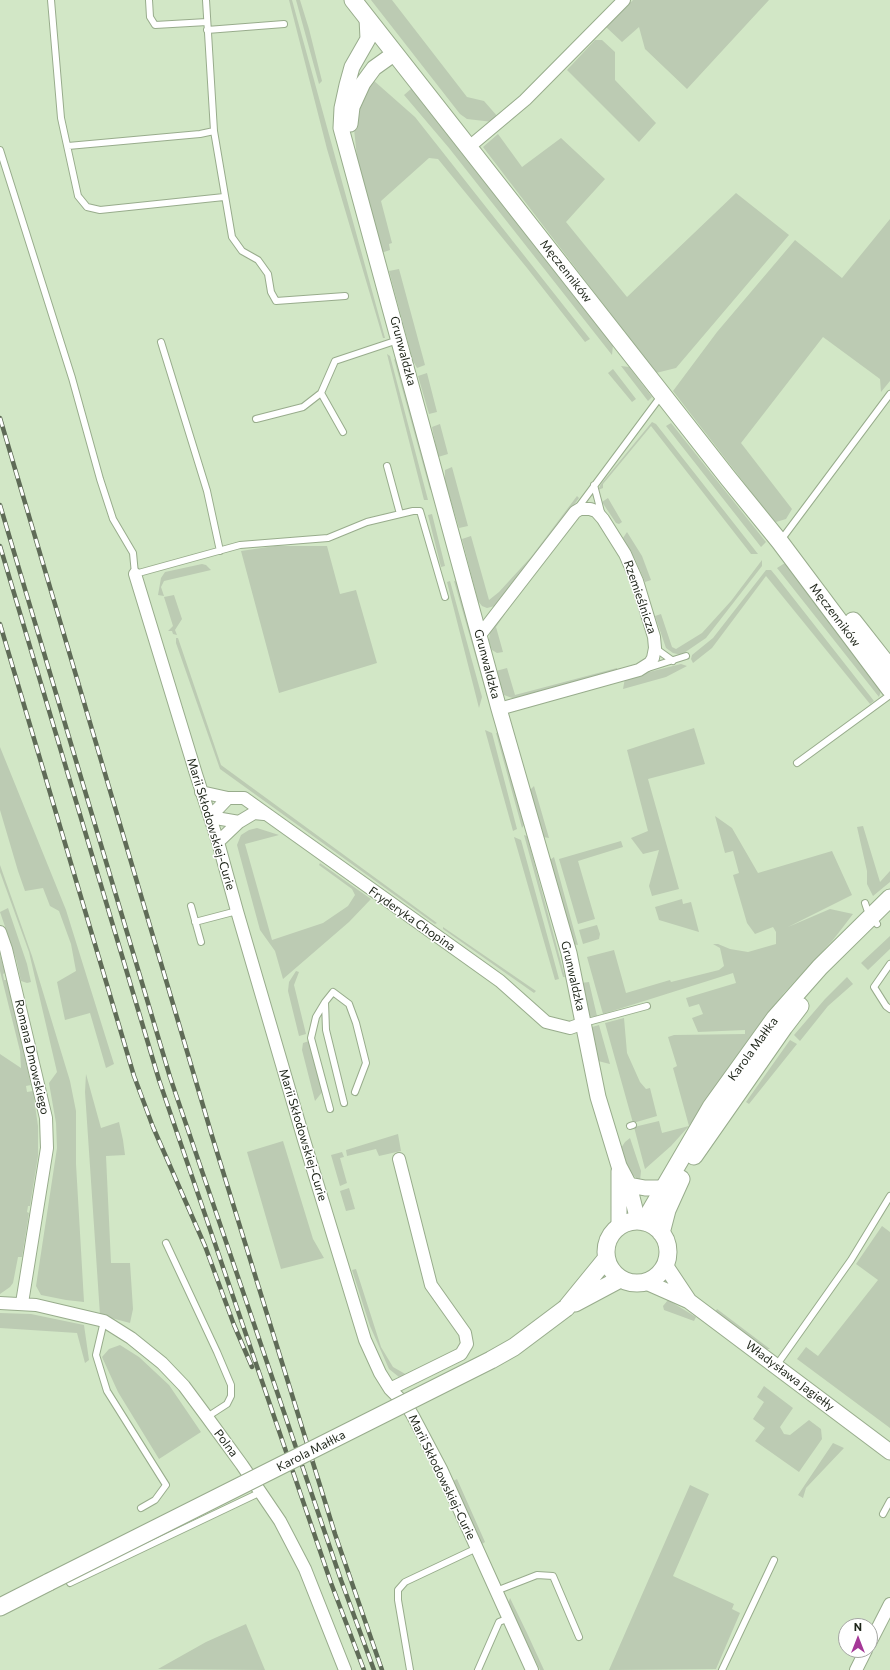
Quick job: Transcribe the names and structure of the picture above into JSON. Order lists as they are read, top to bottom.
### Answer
{
  "streets": {
    "main road": ["Męczenników", "Karola Małłka"],
    "street": [
      "Grunwaldzka",
      "Rzemieślnicza",
      "Marii Skłodowskiej-Curie",
      "Fryderyka Chopina",
      "Romana Dmowskiego",
      "Władysława Jagiełły",
      "Polna"
    ]
  },
  "crossings": [
    ["Męczenników", "Grunwaldzka"],
    ["Grunwaldzka", "Fryderyka Chopina"],
    ["Grunwaldzka", "Karola Małłka"],
    ["Grunwaldzka", "Władysława Jagiełły"],
    ["Marii Skłodowskiej-Curie", "Fryderyka Chopina"],
    ["Karola Małłka", "Władysława Jagiełły"],
    ["Romana Dmowskiego", "Polna"]
  ],
  "north": "top"
}
